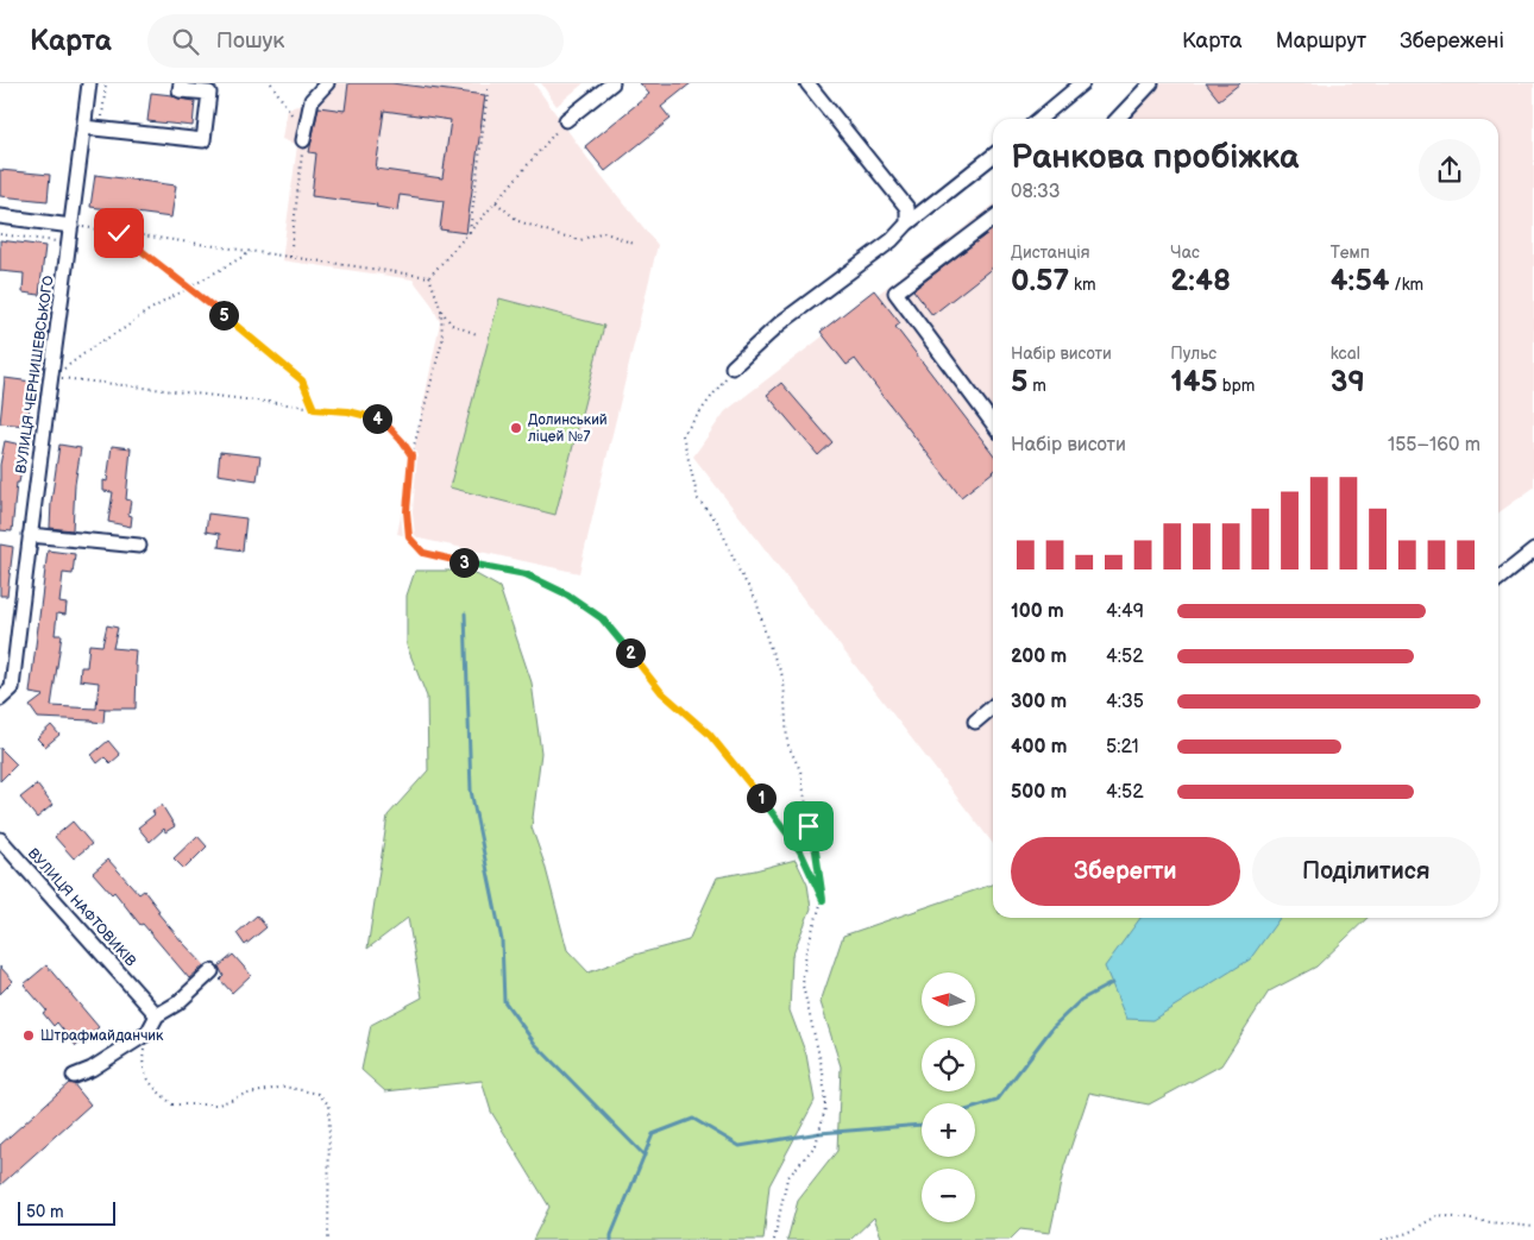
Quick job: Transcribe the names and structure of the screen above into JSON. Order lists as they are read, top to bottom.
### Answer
{
  "streets": {
    "street": ["ВУЛИЦЯ ЧЕРНИШЕВСЬКОГО", "ВУЛИЦЯ НАФТОВИКІВ"]
  },
  "places": ["Долинський ліцей №7", "Штрафмайданчик"],
  "scale_bar": "50 m",
  "north": "left",
  "page": {
    "header": "Карта",
    "search": "Пошук",
    "nav": ["Карта", "Маршрут", "Збережені"],
    "heading": ["Ранкова пробіжка", "08:33"],
    "stats": [
      ["Дистанція", "0.57 km"],
      ["Час", "2:48"],
      ["Темп", "4:54 /km"],
      ["Набір висоти", "5 m"],
      ["Пульс", "145 bpm"],
      ["kcal", "39"]
    ],
    "pins": [
      "5",
      "4",
      "3",
      "2",
      "1"
    ],
    "chart": ["Набір висоти", "155–160 m"],
    "list": [
      {
        "name": "100 m",
        "note": "4:49"
      },
      {
        "name": "200 m",
        "note": "4:52"
      },
      {
        "name": "300 m",
        "note": "4:35"
      },
      {
        "name": "400 m",
        "note": "5:21"
      },
      {
        "name": "500 m",
        "note": "4:52"
      }
    ],
    "buttons": ["Зберегти", "Поділитися"],
    "map_buttons": ["+", "−"],
    "scale": "50 m"
  }
}
